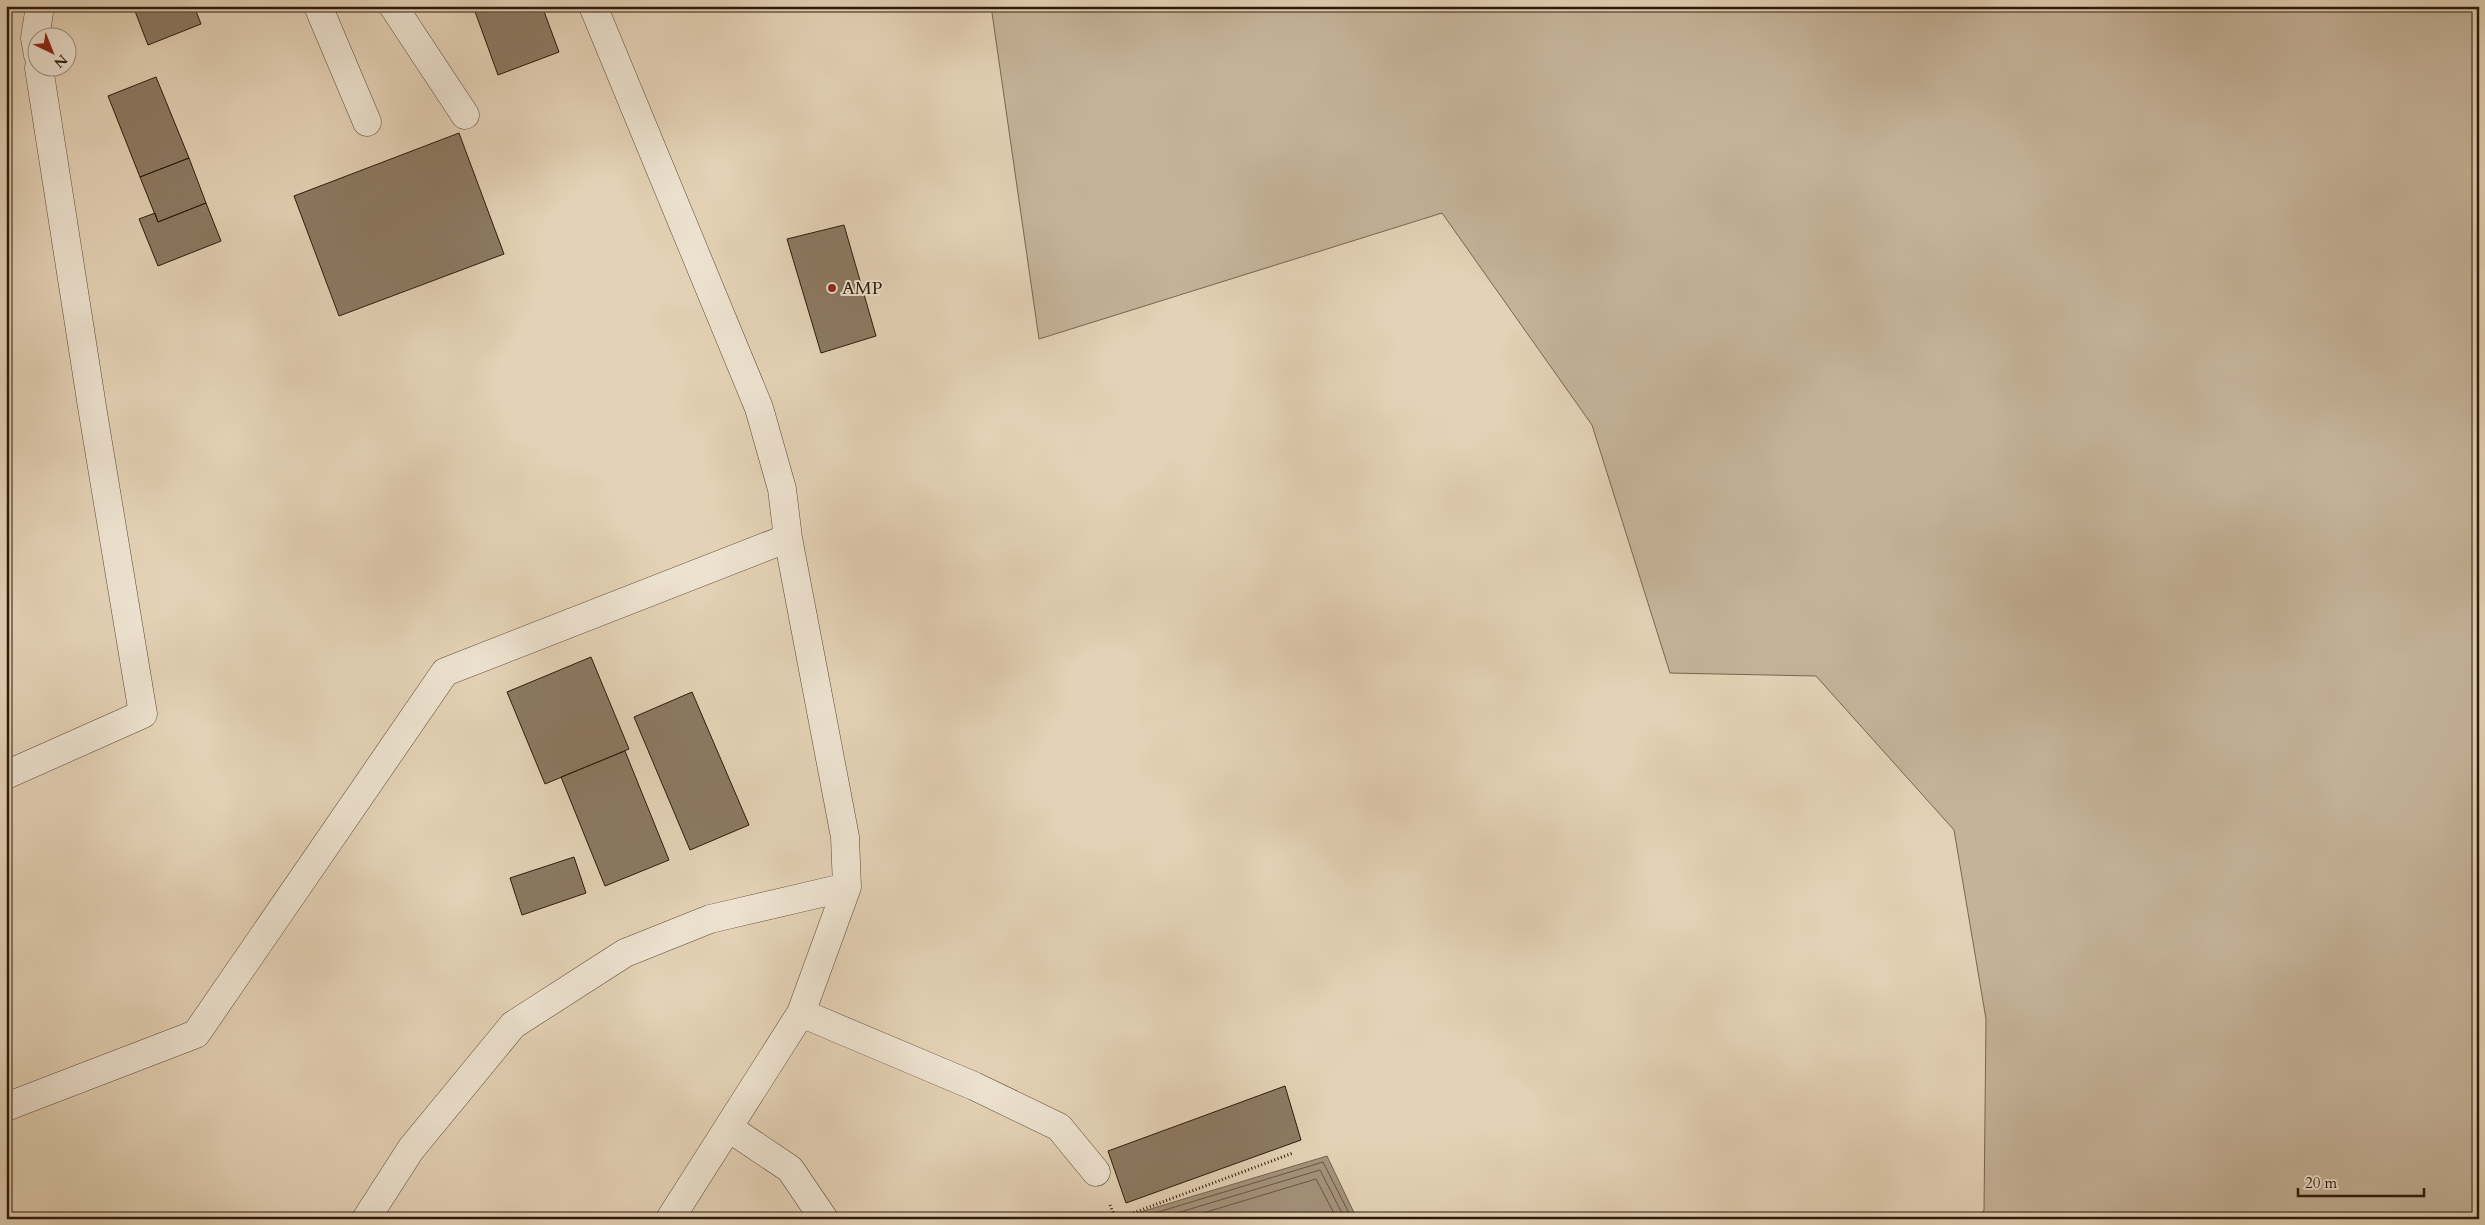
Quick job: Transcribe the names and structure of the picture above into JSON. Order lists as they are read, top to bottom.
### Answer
{
  "places": ["AMP"],
  "scale_bar": "20 m",
  "north": "bottom right"
}
